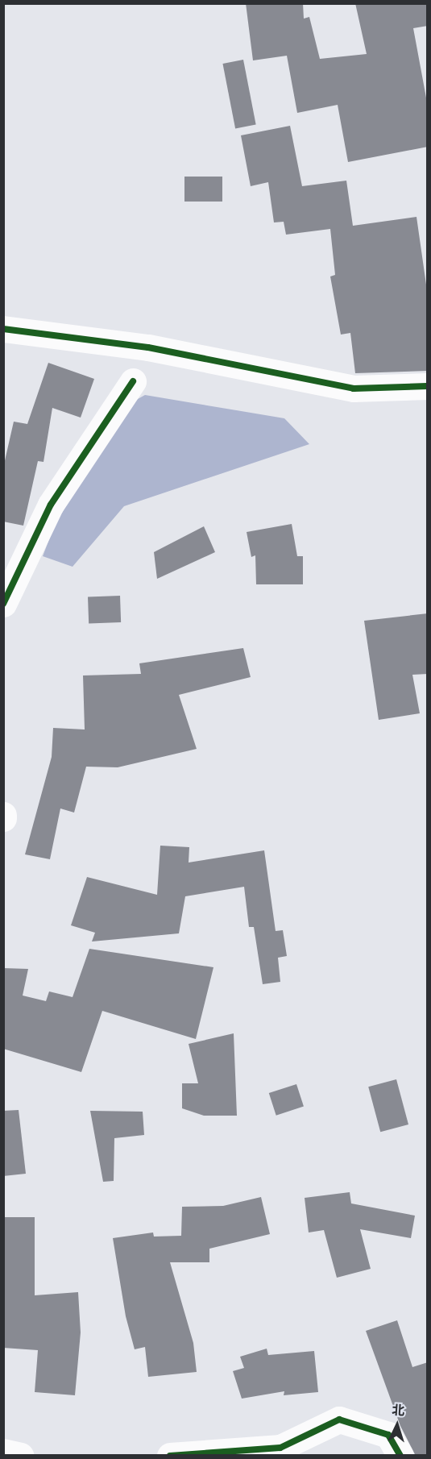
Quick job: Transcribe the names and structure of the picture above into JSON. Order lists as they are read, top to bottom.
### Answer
{
  "north": "top"
}
